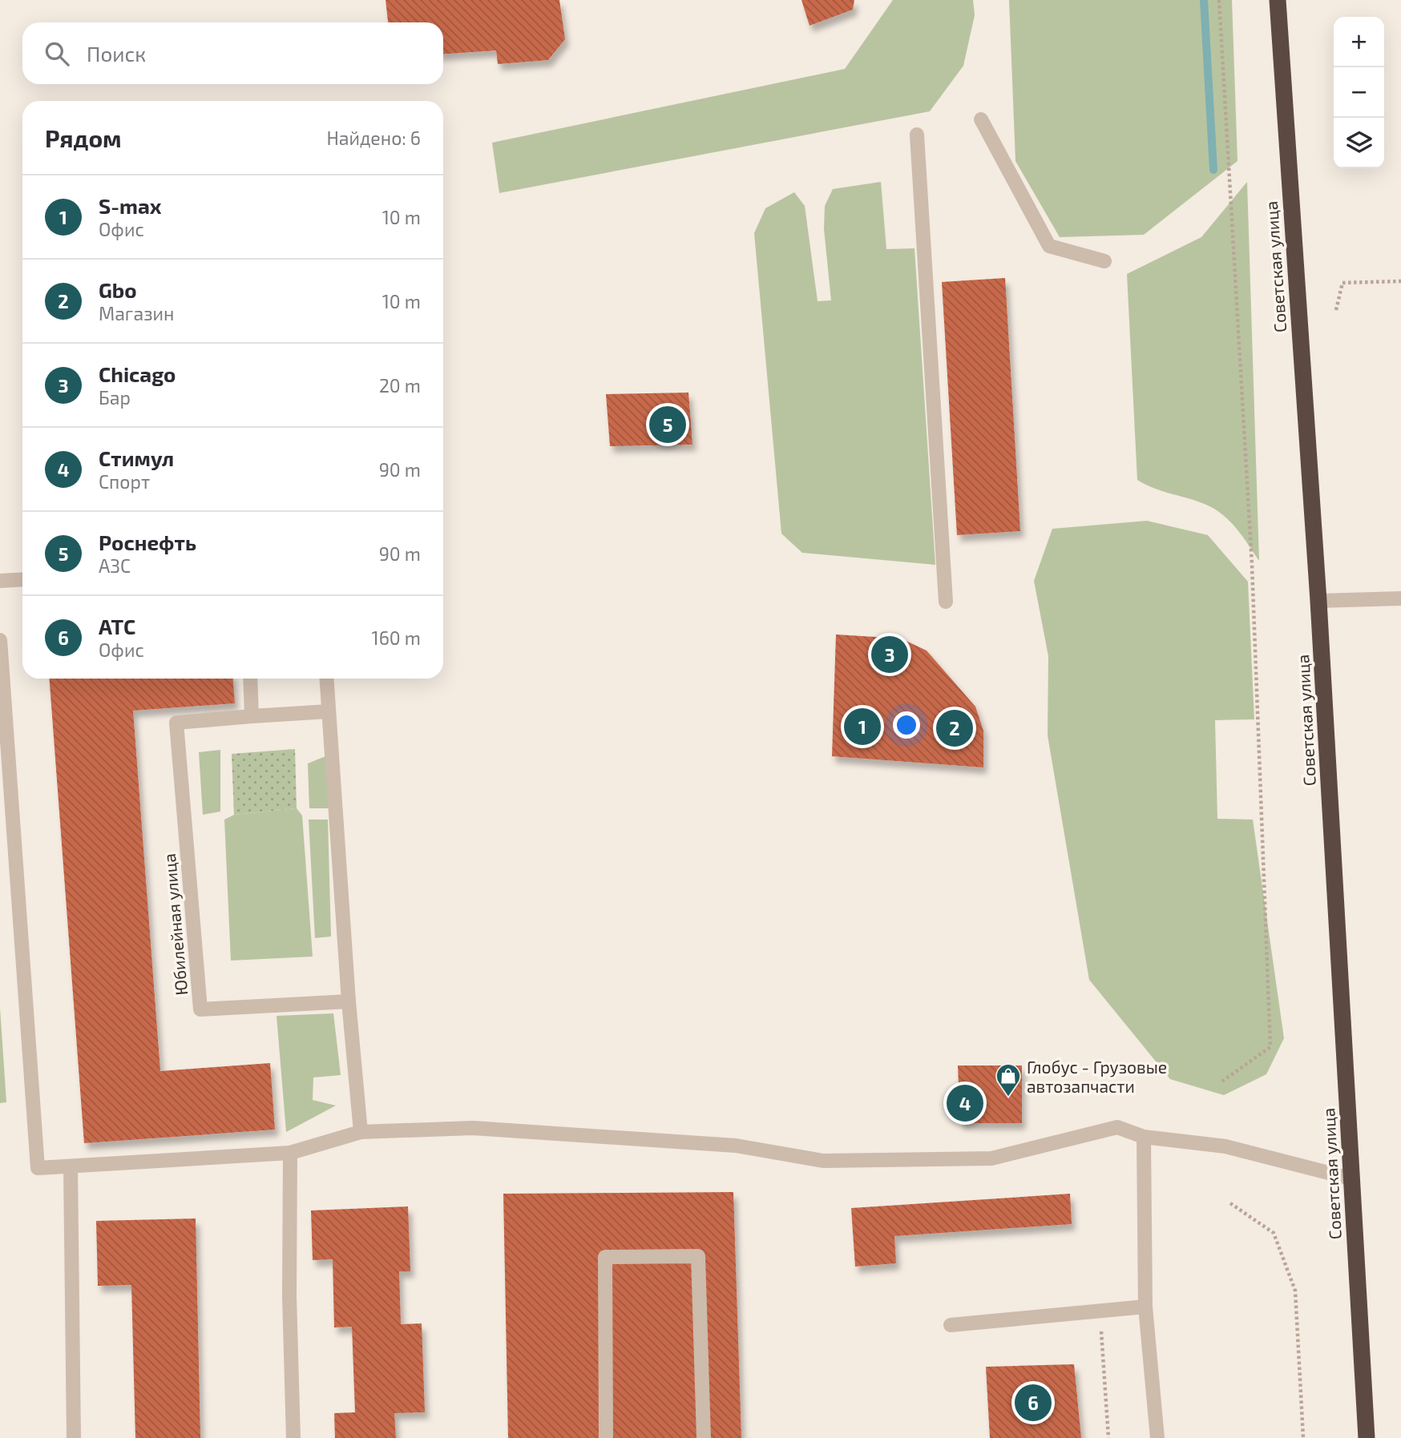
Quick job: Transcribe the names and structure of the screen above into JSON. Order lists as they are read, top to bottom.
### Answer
{
  "streets": {
    "highway": ["Советская улица"],
    "street": ["Юбилейная улица"]
  },
  "places": {
    "shop": ["Глобус - Грузовые автозапчасти"]
  },
  "page": {
    "map_buttons": ["+", "−"],
    "search": "Поиск",
    "heading": ["Рядом", "Найдено: 6"],
    "list": [
      {
        "mark": "1",
        "name": "S-max",
        "note": "Офис",
        "value": "10 m"
      },
      {
        "mark": "2",
        "name": "Gbo",
        "note": "Магазин",
        "value": "10 m"
      },
      {
        "mark": "3",
        "name": "Chicago",
        "note": "Бар",
        "value": "20 m"
      },
      {
        "mark": "4",
        "name": "Стимул",
        "note": "Спорт",
        "value": "90 m"
      },
      {
        "mark": "5",
        "name": "Роснефть",
        "note": "АЗС",
        "value": "90 m"
      },
      {
        "mark": "6",
        "name": "АТС",
        "note": "Офис",
        "value": "160 m"
      }
    ],
    "pins": [
      "5",
      "3",
      "1",
      "2",
      "4",
      "6"
    ]
  }
}
